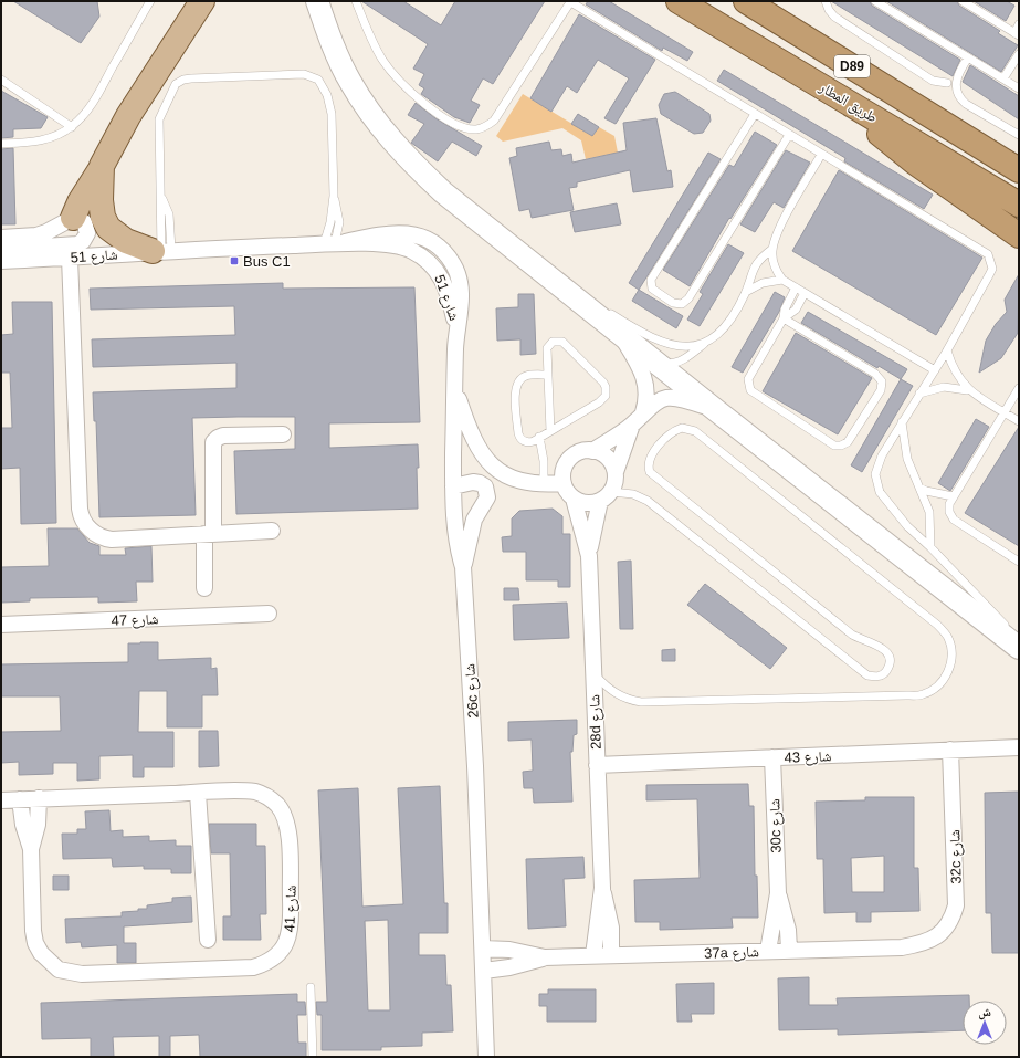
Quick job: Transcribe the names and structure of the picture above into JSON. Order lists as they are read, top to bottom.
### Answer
{
  "streets": {
    "highway": ["D89", "طريق المطار"],
    "street": [
      "شارع 51",
      "شارع 47",
      "26c شارع",
      "28d شارع",
      "شارع 43",
      "30c شارع",
      "32c شارع",
      "شارع 41",
      "37a شارع"
    ]
  },
  "crossings": [
    ["شارع 51", "26c شارع"],
    ["28d شارع", "شارع 43"],
    ["شارع 43", "30c شارع"],
    ["شارع 43", "32c شارع"],
    ["30c شارع", "37a شارع"],
    ["32c شارع", "37a شارع"]
  ],
  "places": {
    "transit": ["Bus C1"]
  },
  "north": "top"
}
